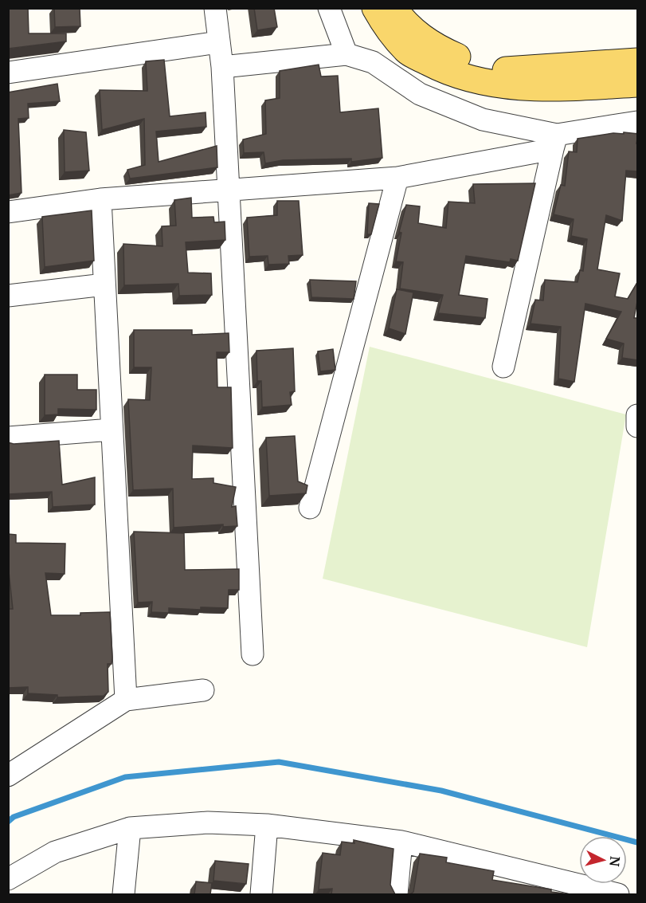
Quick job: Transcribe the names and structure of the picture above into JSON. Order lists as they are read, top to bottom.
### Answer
{
  "north": "right"
}
